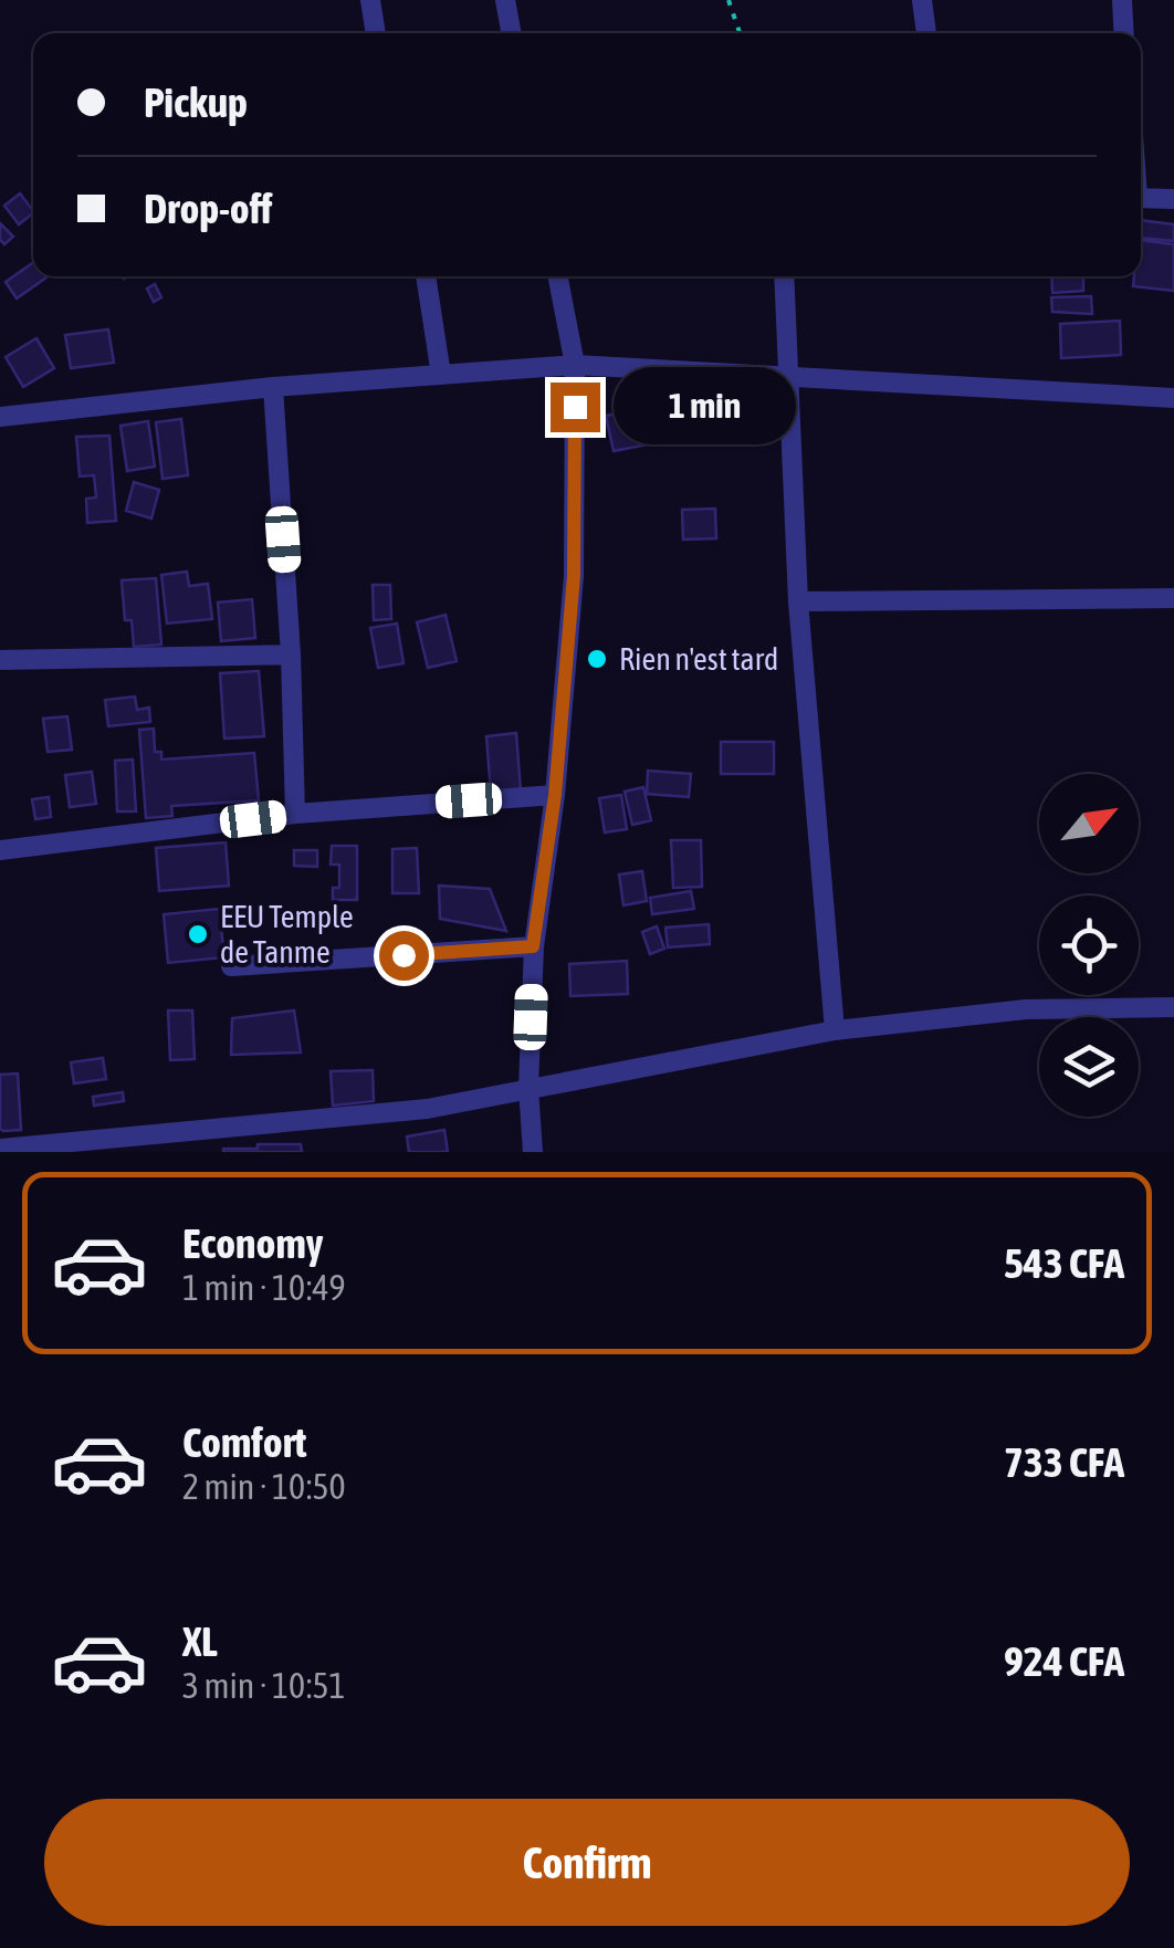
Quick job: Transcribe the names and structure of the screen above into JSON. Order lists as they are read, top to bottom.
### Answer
{
  "places": ["Rien n'est tard", "EEU Temple de Tanme"],
  "north": "top right",
  "page": {
    "banner": ["Pickup", "Drop-off"],
    "bubble": "1 min",
    "list": [
      {
        "name": "Economy",
        "note": "1 min · 10:49",
        "value": "543 CFA"
      },
      {
        "name": "Comfort",
        "note": "2 min · 10:50",
        "value": "733 CFA"
      },
      {
        "name": "XL",
        "note": "3 min · 10:51",
        "value": "924 CFA"
      }
    ],
    "buttons": "Confirm"
  }
}
